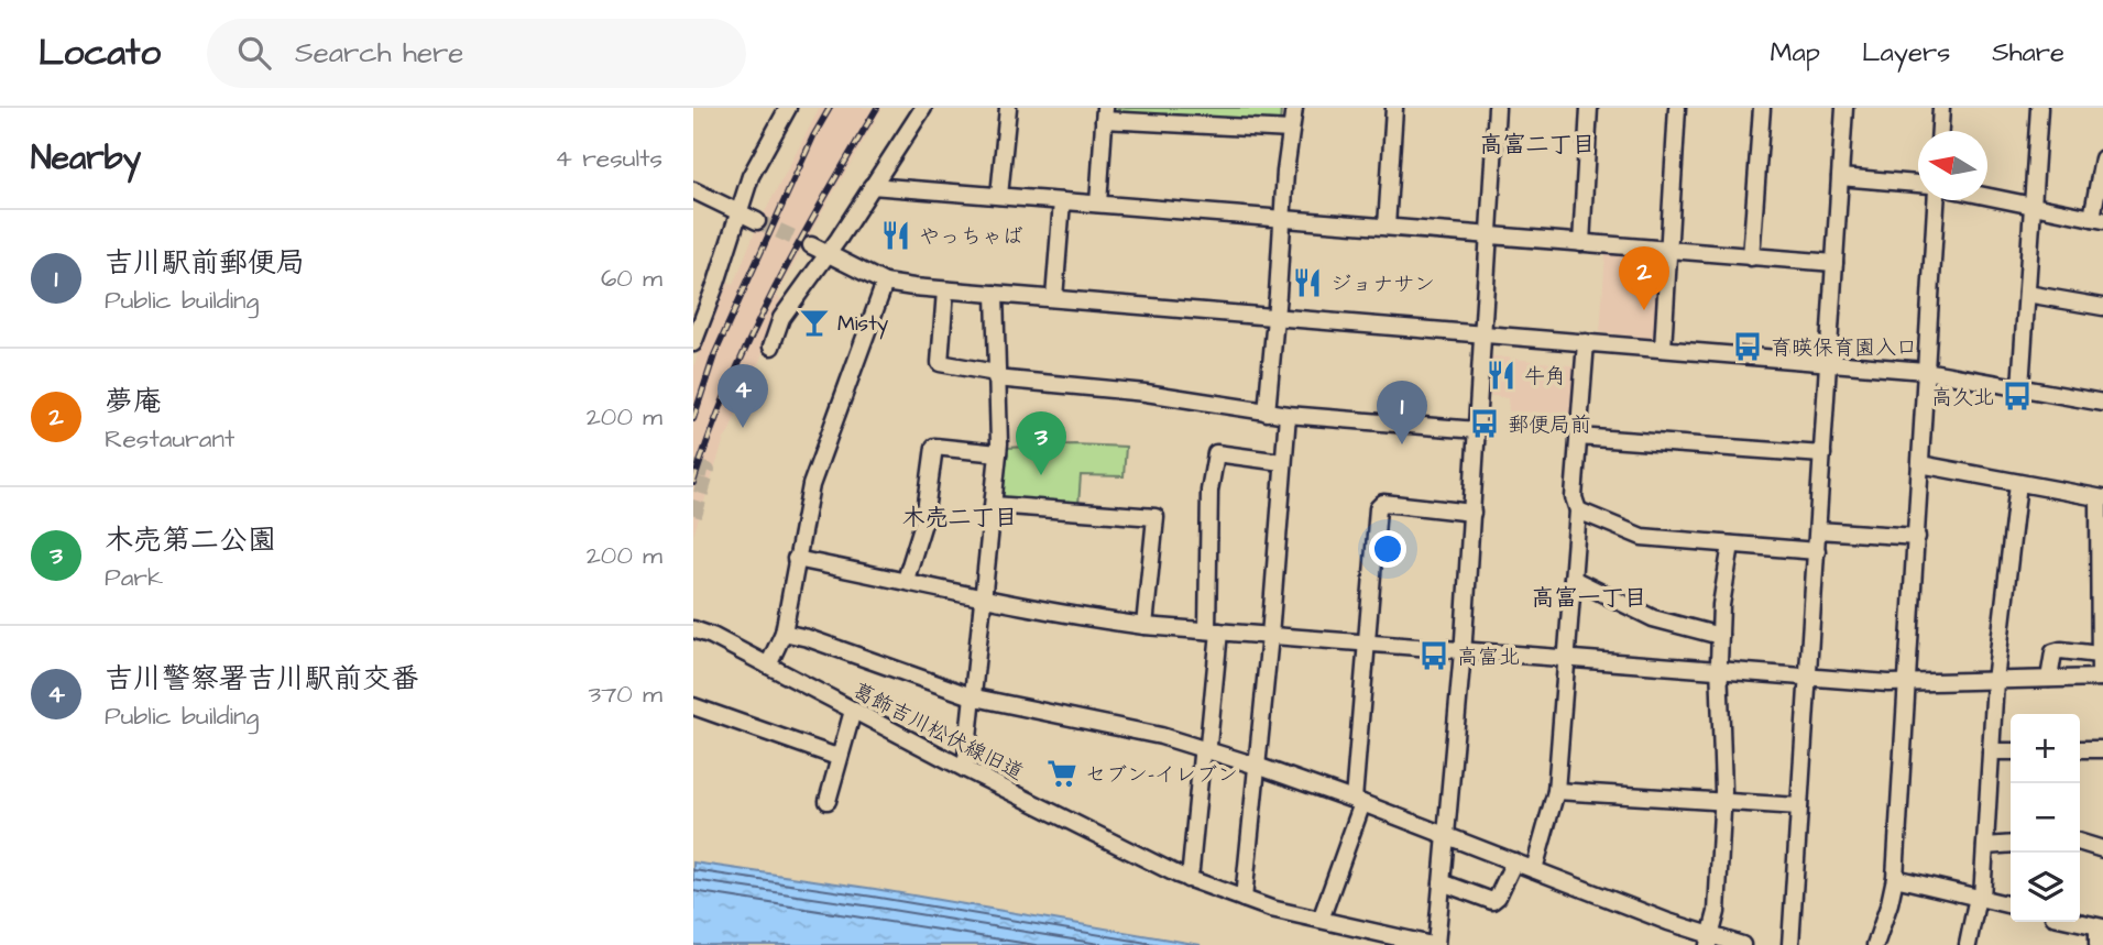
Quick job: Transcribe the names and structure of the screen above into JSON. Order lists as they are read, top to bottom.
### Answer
{
  "streets": {
    "street": ["葛飾吉川松伏線旧道"]
  },
  "districts": ["高富二丁目", "木売二丁目", "高富一丁目"],
  "places": {
    "restaurant": ["やっちゃば", "ジョナサン", "牛角"],
    "bar": ["Misty"],
    "bus stop": [
      "育暎保育園入口",
      "高久北",
      "郵便局前",
      "高富北"
    ],
    "supermarket": ["セブン-イレブン"]
  },
  "north": "left",
  "page": {
    "header": "Locato",
    "search": "Search here",
    "nav": ["Map", "Layers", "Share"],
    "heading": ["Nearby", "4 results"],
    "list": [
      {
        "mark": "1",
        "name": "吉川駅前郵便局",
        "note": "Public building",
        "value": "60 m"
      },
      {
        "mark": "2",
        "name": "夢庵",
        "note": "Restaurant",
        "value": "200 m"
      },
      {
        "mark": "3",
        "name": "木売第二公園",
        "note": "Park",
        "value": "200 m"
      },
      {
        "mark": "4",
        "name": "吉川警察署吉川駅前交番",
        "note": "Public building",
        "value": "370 m"
      }
    ],
    "pins": [
      "2",
      "4",
      "1",
      "3"
    ],
    "map_buttons": ["+", "−"]
  }
}
